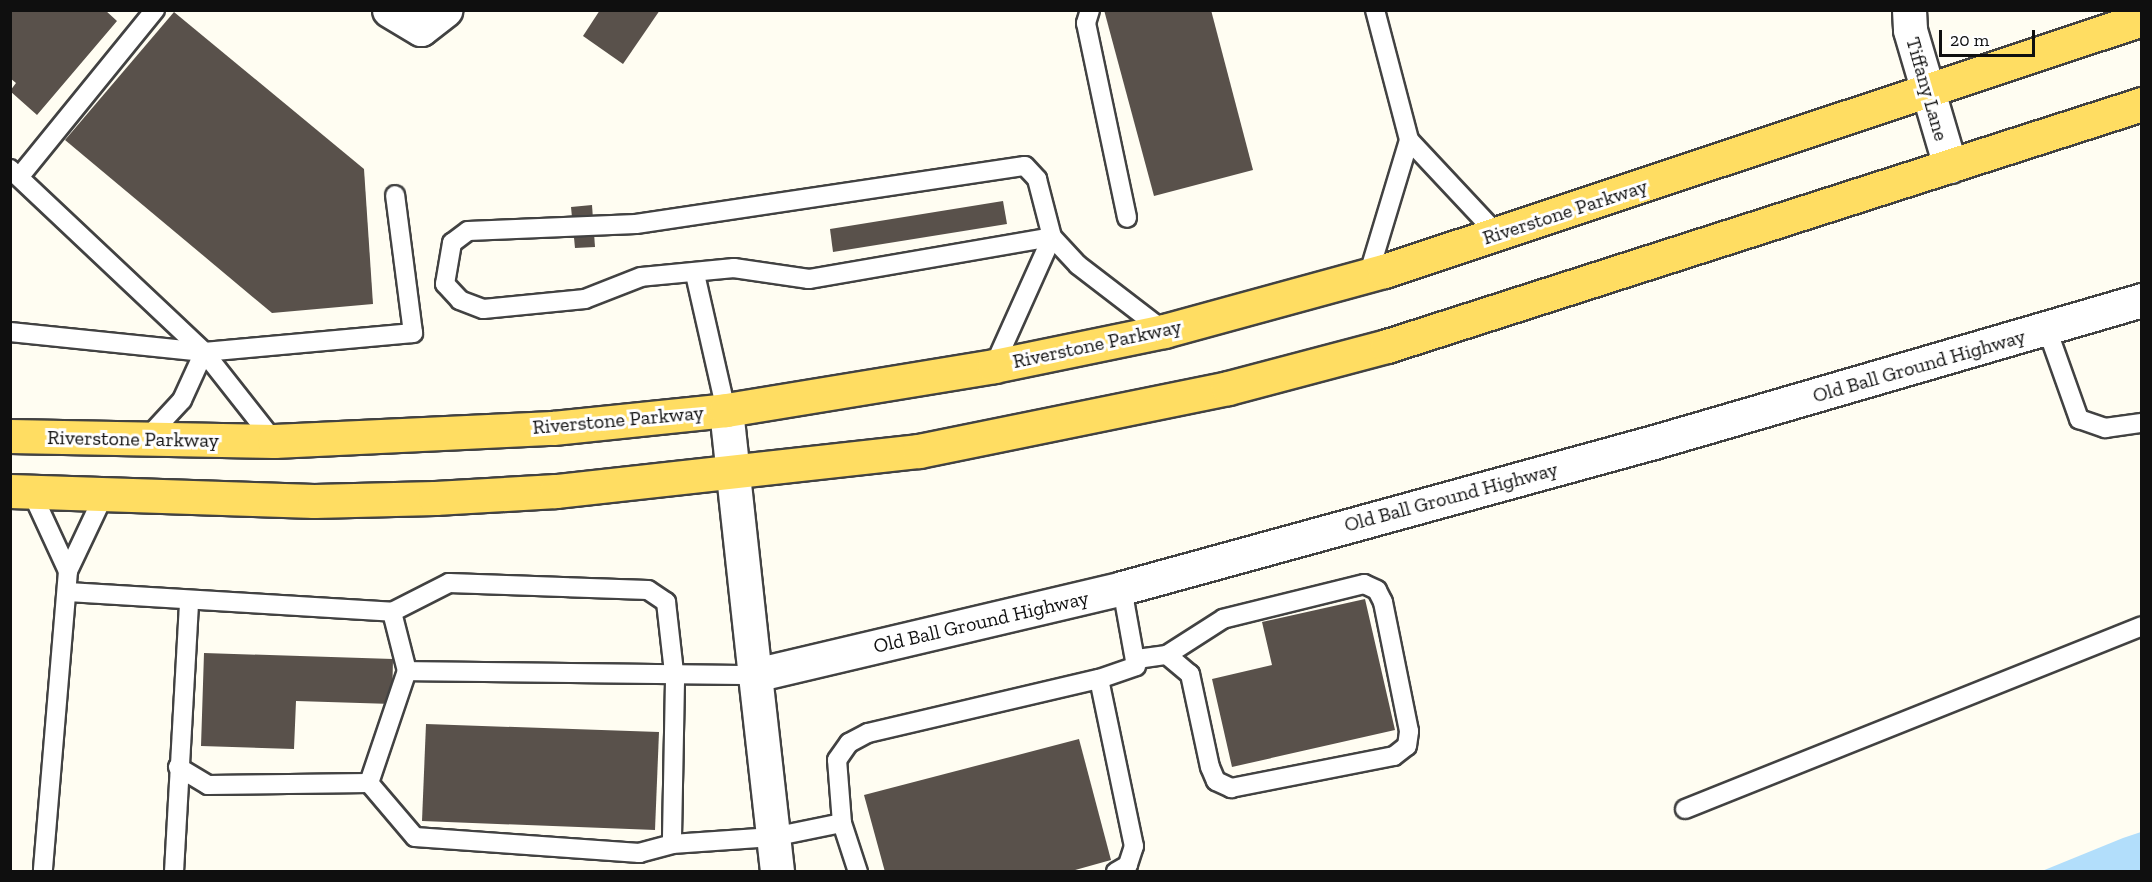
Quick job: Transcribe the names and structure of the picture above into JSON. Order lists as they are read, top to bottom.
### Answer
{
  "streets": {
    "main road": ["Riverstone Parkway"],
    "street": ["Tiffany Lane", "Old Ball Ground Highway"]
  },
  "crossings": [
    ["Tiffany Lane", "Riverstone Parkway"]
  ],
  "scale_bar": "20 m"
}
